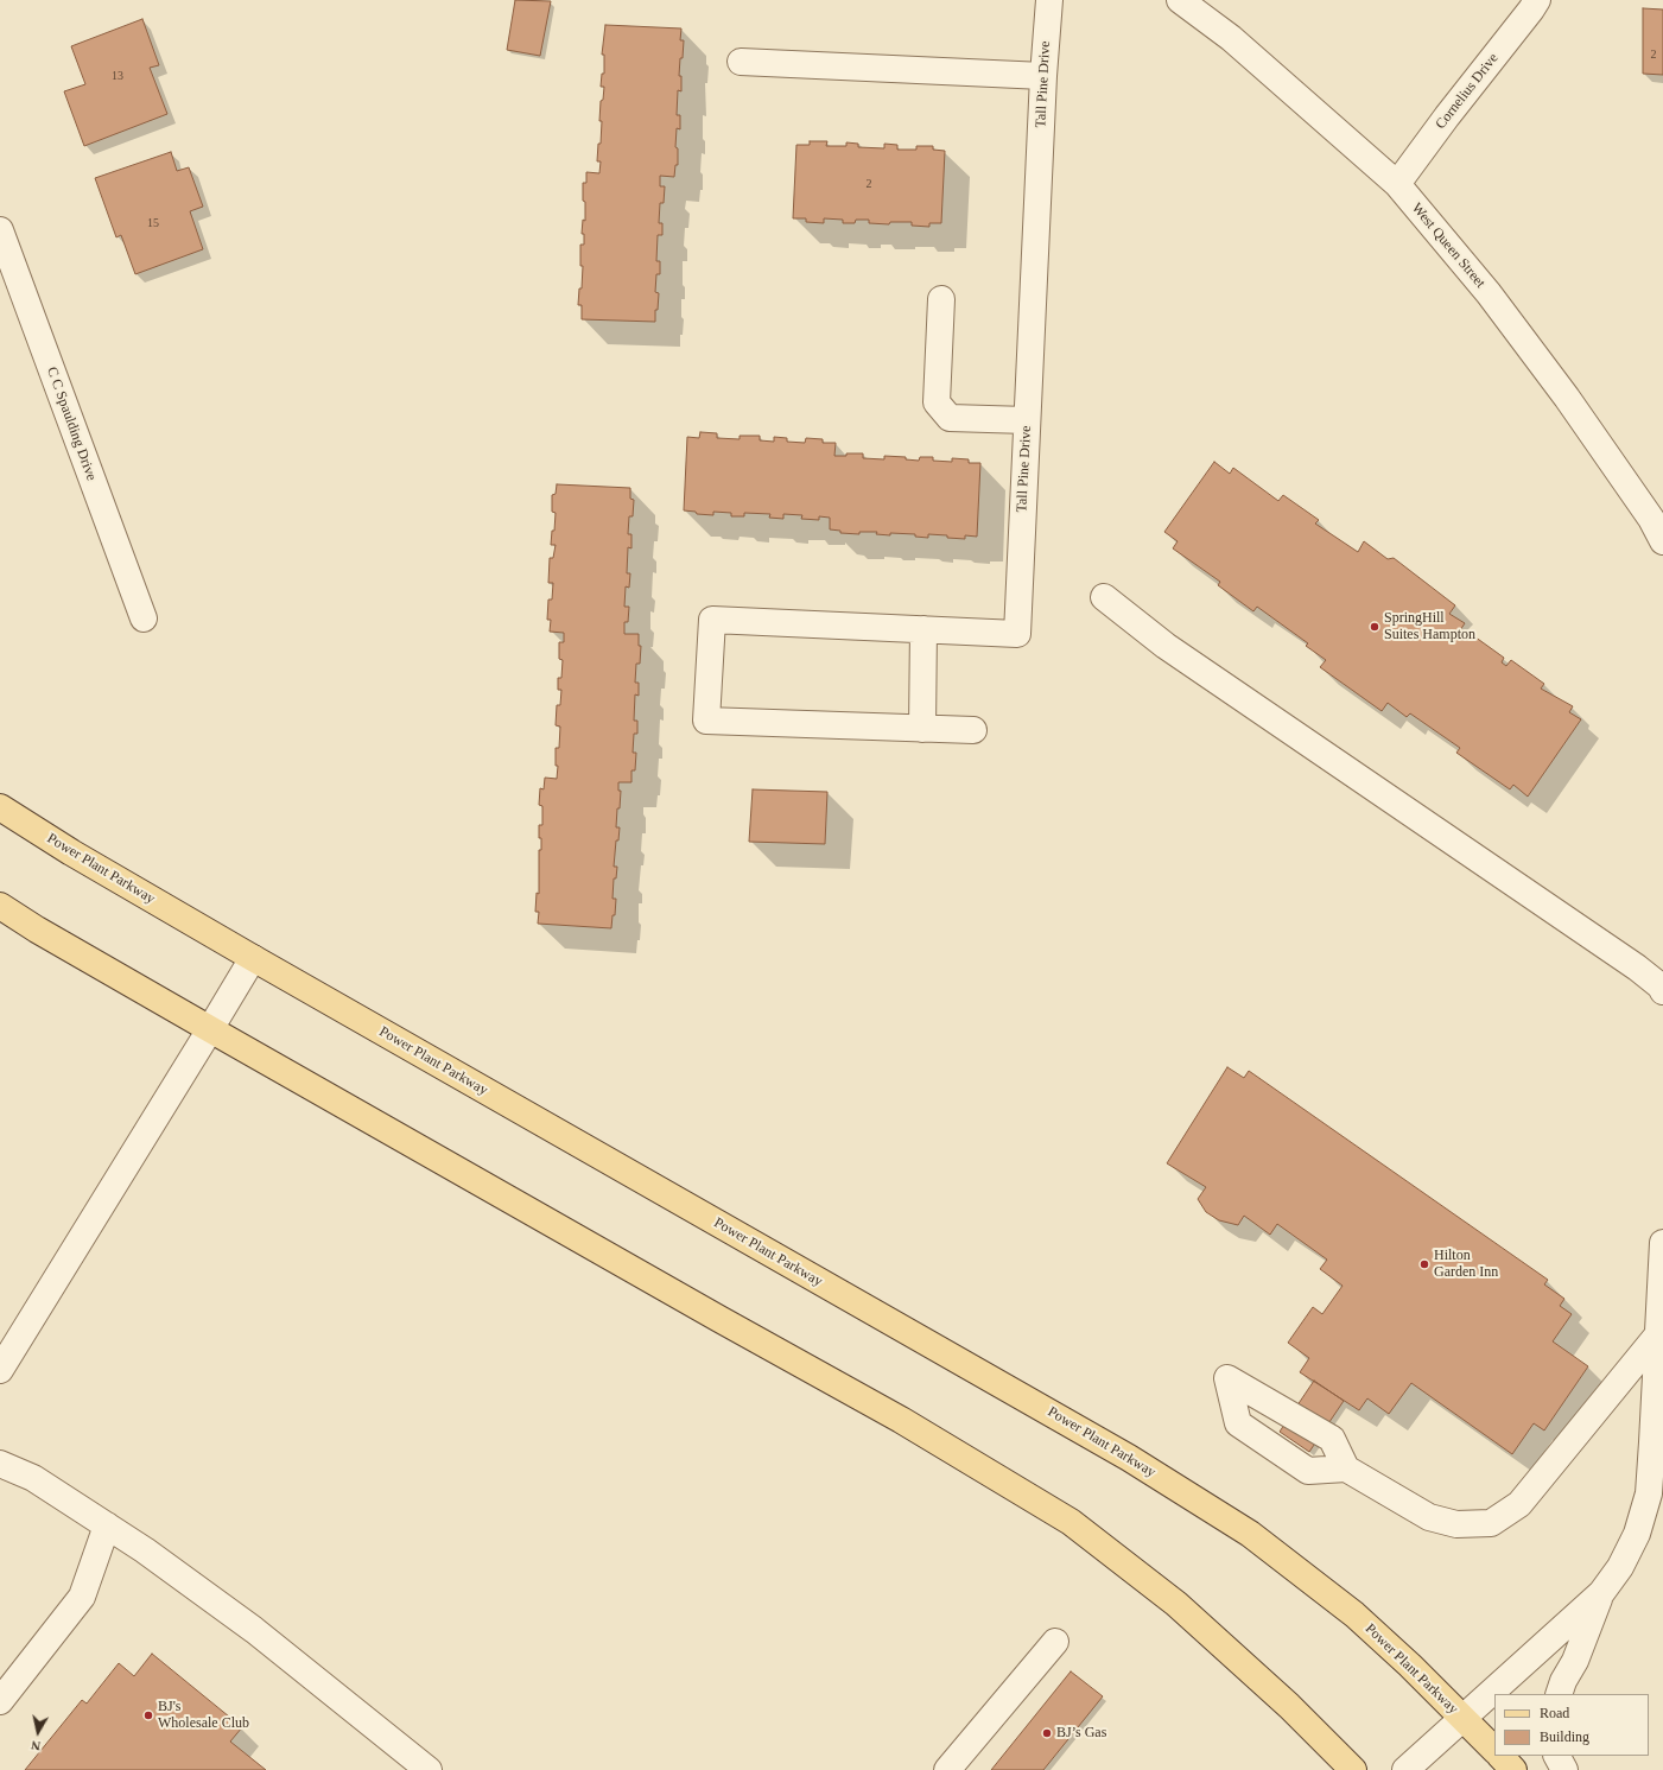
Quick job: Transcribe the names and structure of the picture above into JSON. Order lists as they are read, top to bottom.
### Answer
{
  "streets": {
    "main road": ["Power Plant Parkway"],
    "street": [
      "Tall Pine Drive",
      "Cornelius Drive",
      "West Queen Street",
      "C C Spaulding Drive"
    ]
  },
  "crossings": [
    ["Cornelius Drive", "West Queen Street"]
  ],
  "places": [
    "SpringHill Suites Hampton",
    "Hilton Garden Inn",
    "BJ's Wholesale Club",
    "BJ’s Gas"
  ],
  "house_numbers": [
    "2",
    "13",
    "2",
    "15"
  ],
  "legend": ["Road", "Building"],
  "north": "bottom"
}
